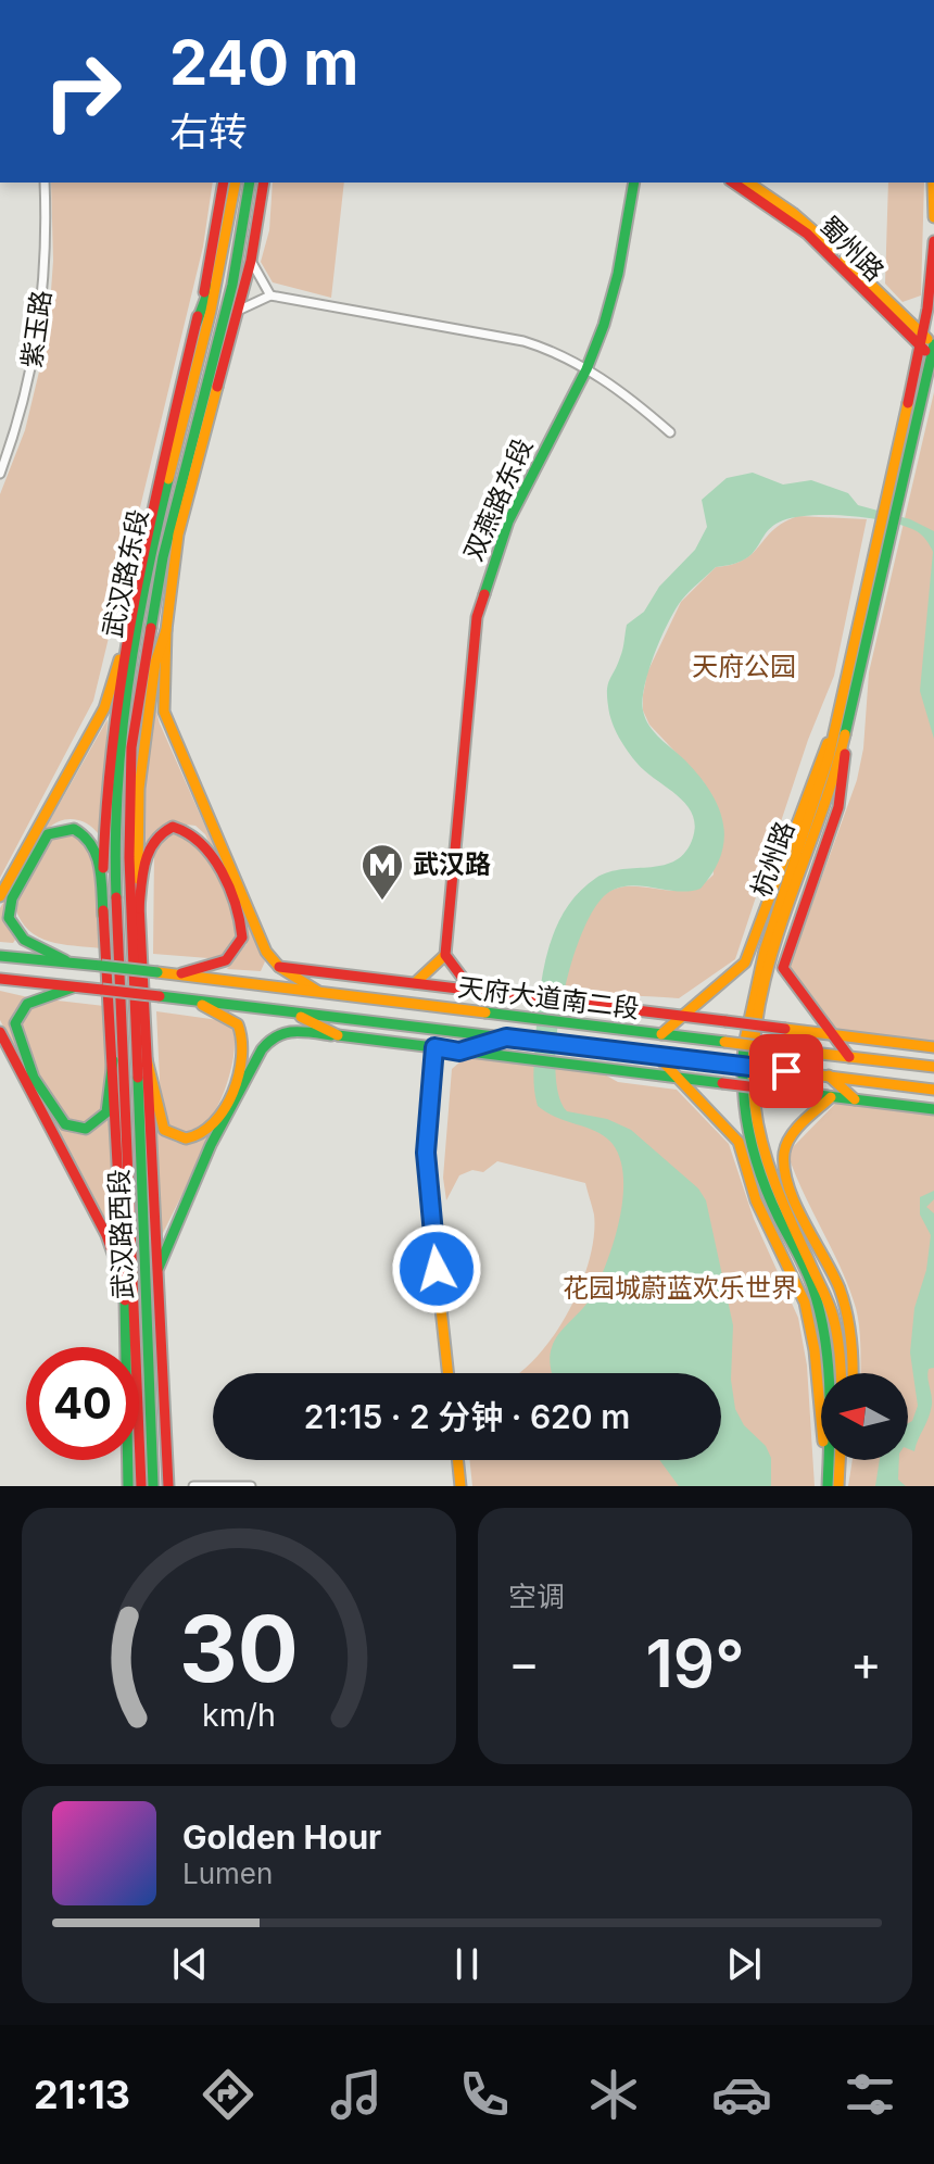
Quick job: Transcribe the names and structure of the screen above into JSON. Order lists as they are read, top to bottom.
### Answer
{
  "streets": {
    "main road": [
      "蜀州路",
      "双燕路东段",
      "武汉路东段",
      "杭州路",
      "天府大道南二段",
      "武汉路西段"
    ],
    "street": ["紫玉路"]
  },
  "crossings": [
    ["蜀州路", "杭州路"],
    ["武汉路东段", "武汉路西段"]
  ],
  "parks": ["天府公园", "花园城蔚蓝欢乐世界"],
  "places": {
    "metro station": ["武汉路"]
  },
  "north": "left",
  "page": {
    "turn": ["240 m", "右转"],
    "limit": "40",
    "trip": "21:15 · 2 分钟 · 620 m",
    "tile": "空调",
    "heat": ["−", "19°", "+"],
    "song": ["Golden Hour", "Lumen"],
    "tabs": "21:13",
    "gauge": ["30", "km/h"]
  }
}
